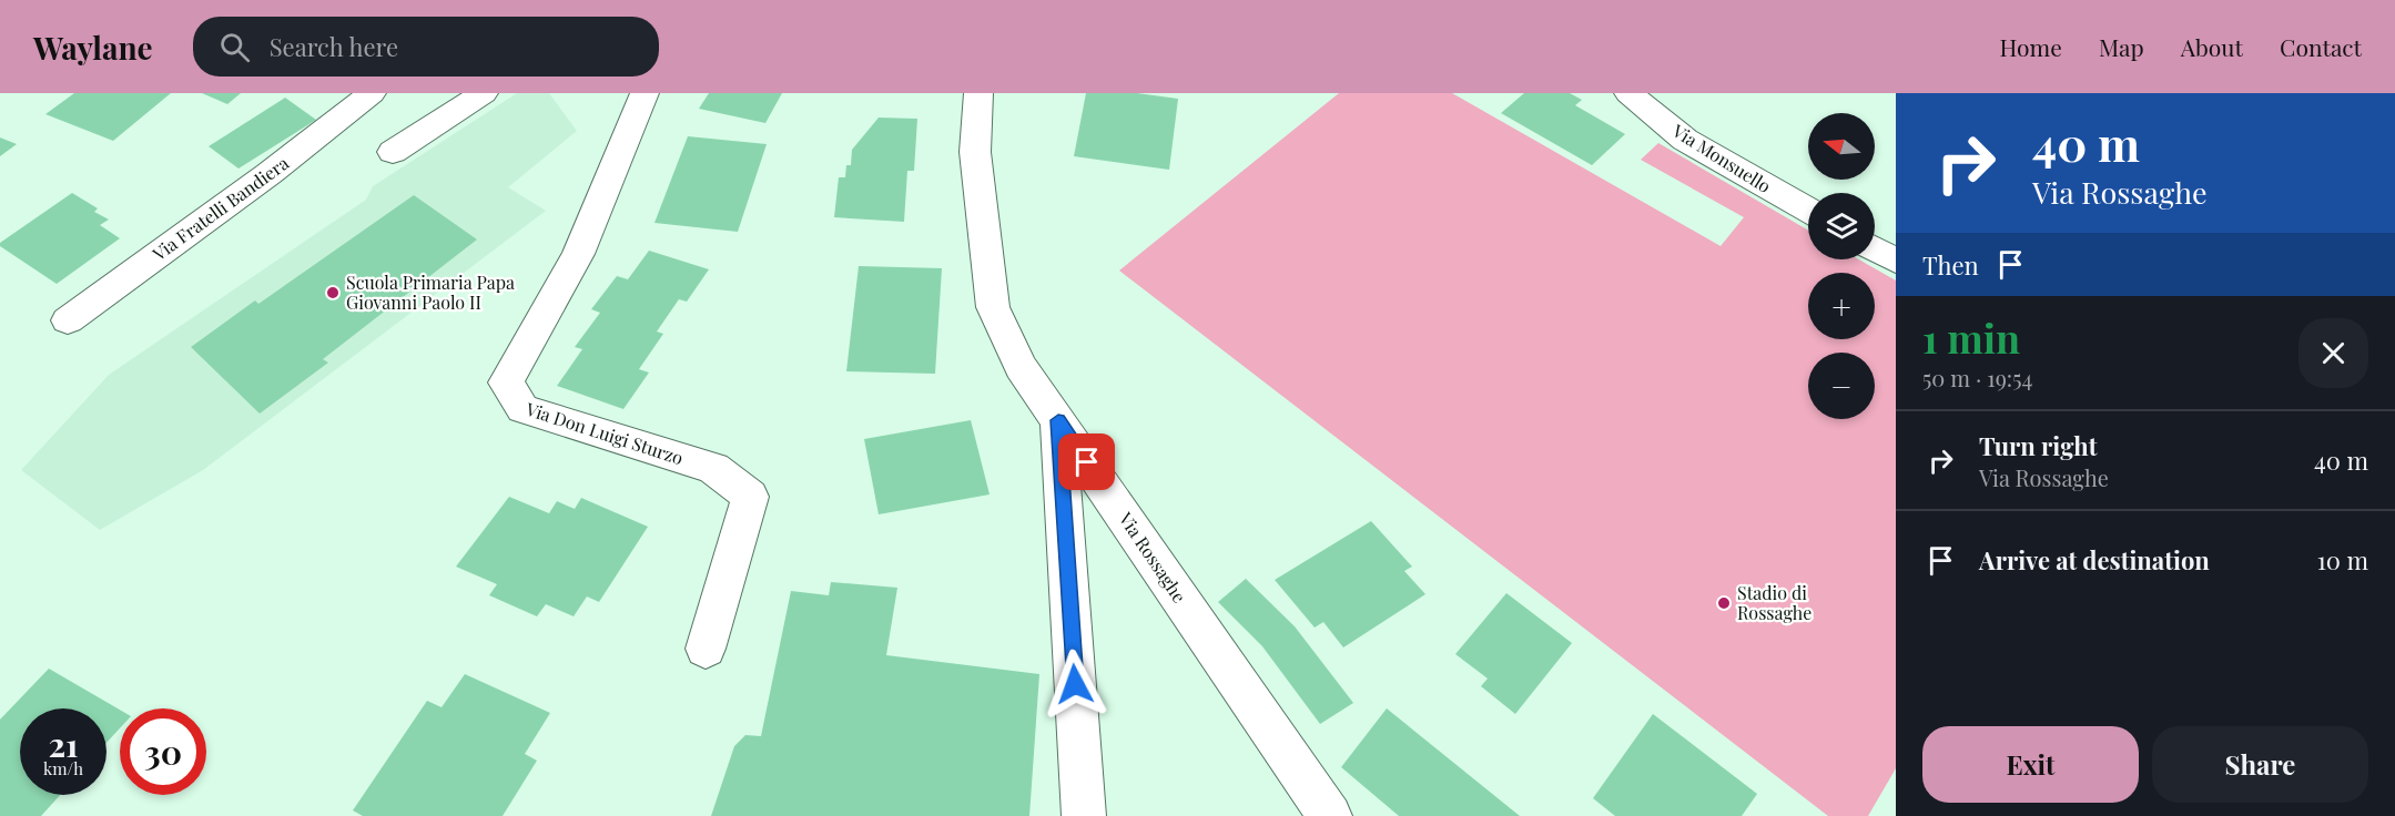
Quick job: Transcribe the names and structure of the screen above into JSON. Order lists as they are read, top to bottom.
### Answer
{
  "streets": {
    "street": [
      "Via Monsuello",
      "Via Fratelli Bandiera",
      "Via Don Luigi Sturzo",
      "Via Rossaghe"
    ]
  },
  "places": ["Scuola Primaria Papa Giovanni Paolo II", "Stadio di Rossaghe"],
  "north": "left",
  "page": {
    "header": "Waylane",
    "search": "Search here",
    "nav": [
      "Home",
      "Map",
      "About",
      "Contact"
    ],
    "turn": ["40 m", "Via Rossaghe"],
    "map_buttons": ["+", "−"],
    "then": "Then",
    "heading": ["1 min", "50 m · 19:54"],
    "list": [
      {
        "name": "Turn right",
        "note": "Via Rossaghe",
        "value": "40 m"
      },
      {
        "name": "Arrive at destination",
        "value": "10 m"
      }
    ],
    "speed": "21 km/h",
    "limit": "30",
    "buttons": ["Exit", "Share"]
  }
}
